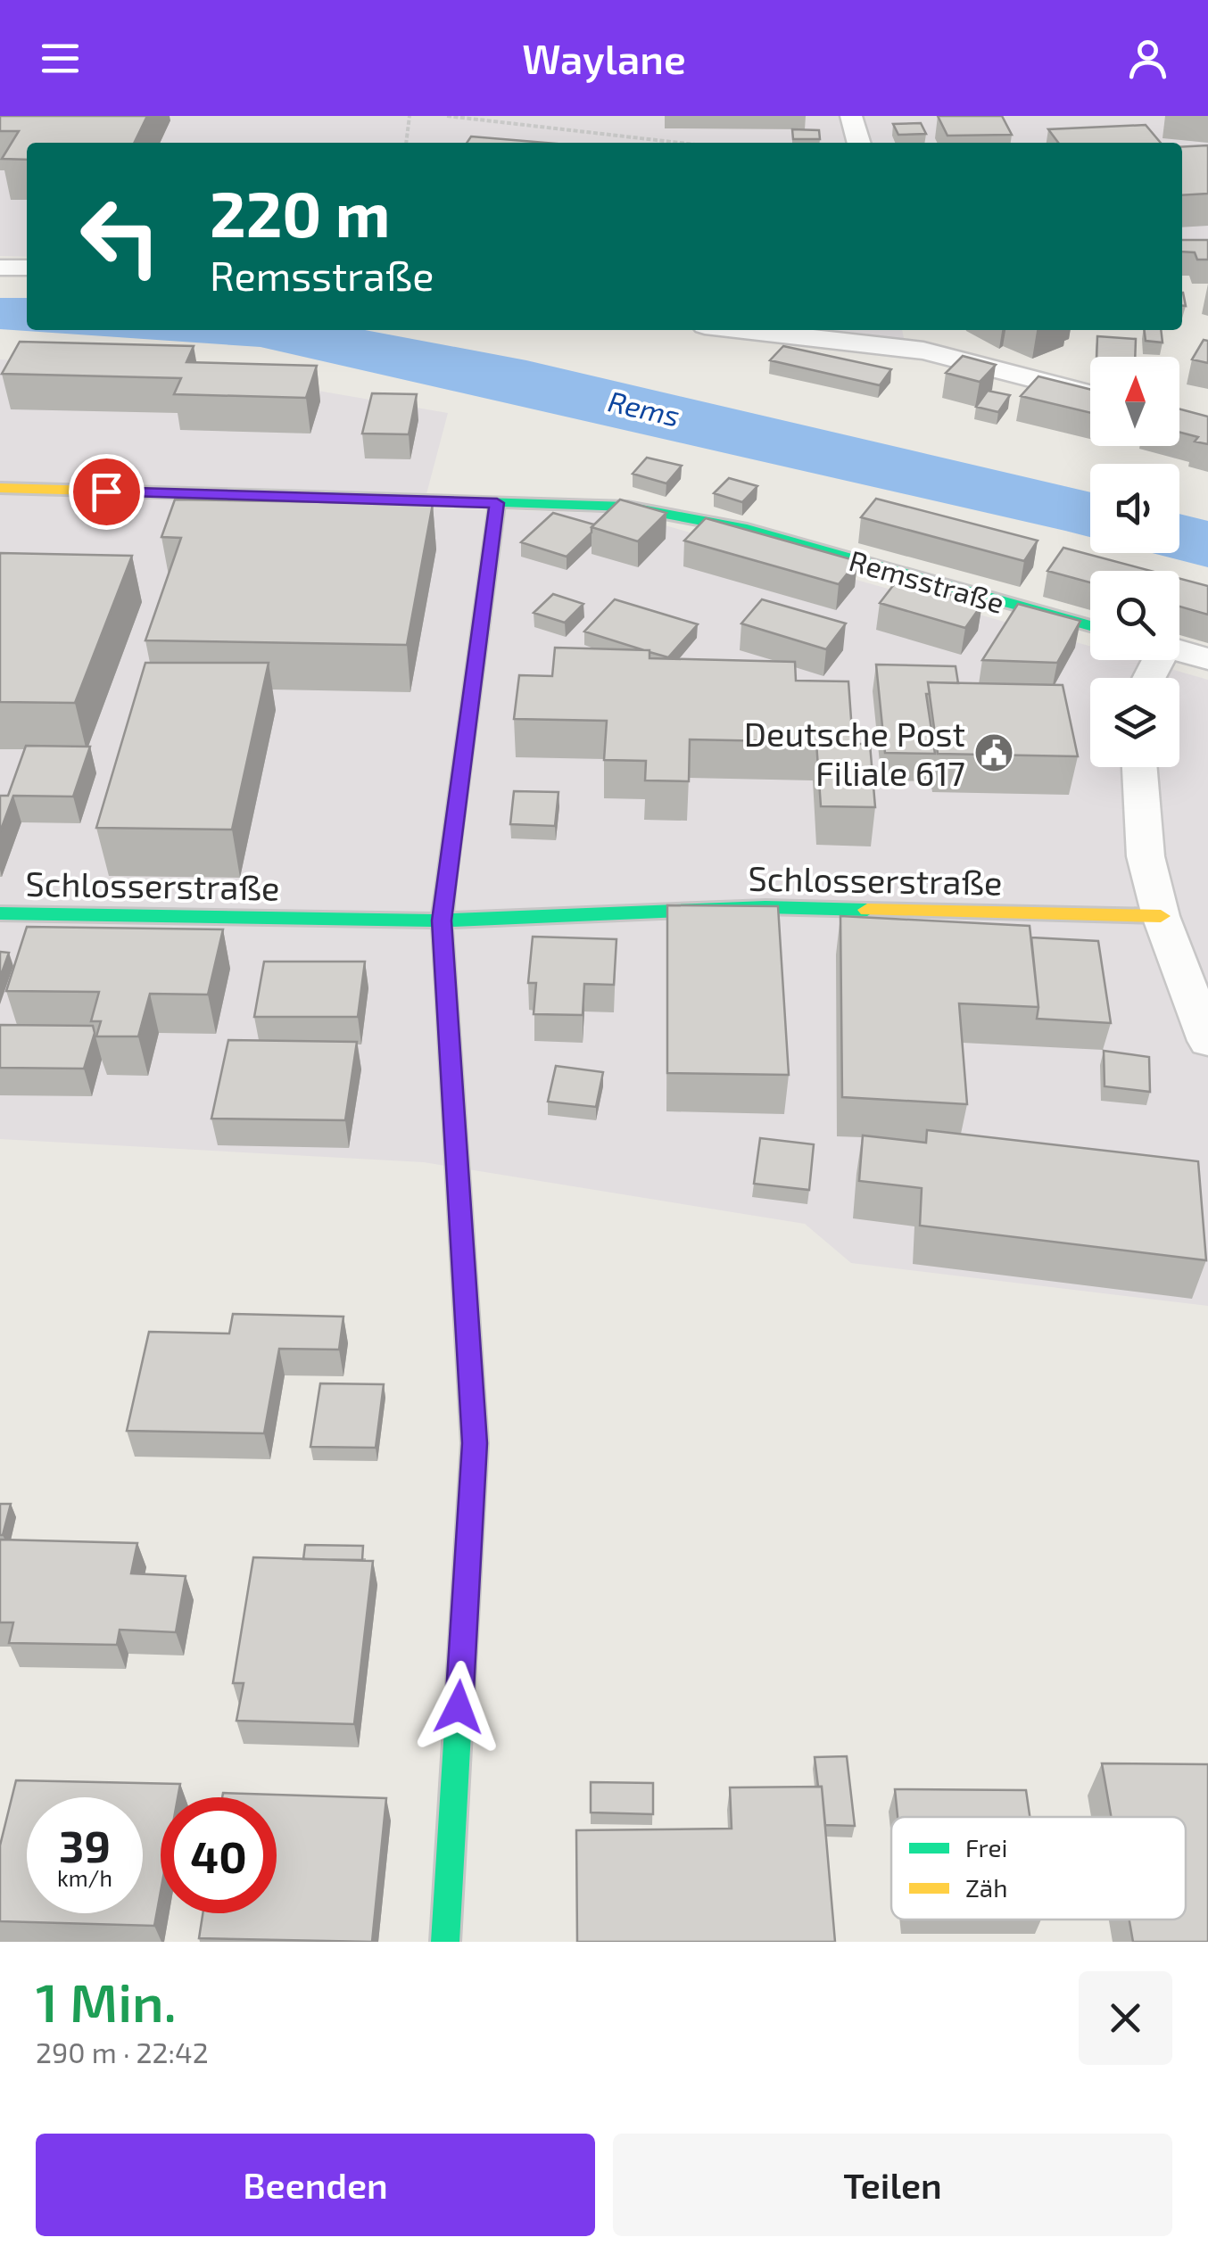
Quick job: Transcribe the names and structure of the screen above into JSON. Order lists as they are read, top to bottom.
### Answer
{
  "streets": {
    "street": ["Remsstraße", "Schlosserstraße"]
  },
  "water": ["Rems"],
  "places": {
    "public building": ["Deutsche Post Filiale 617"]
  },
  "legend": ["Frei", "Zäh"],
  "north": "top",
  "page": {
    "header": "Waylane",
    "turn": ["220 m", "Remsstraße"],
    "speed": "39 km/h",
    "limit": "40",
    "heading": ["1 Min.", "290 m · 22:42"],
    "buttons": ["Beenden", "Teilen"]
  }
}
